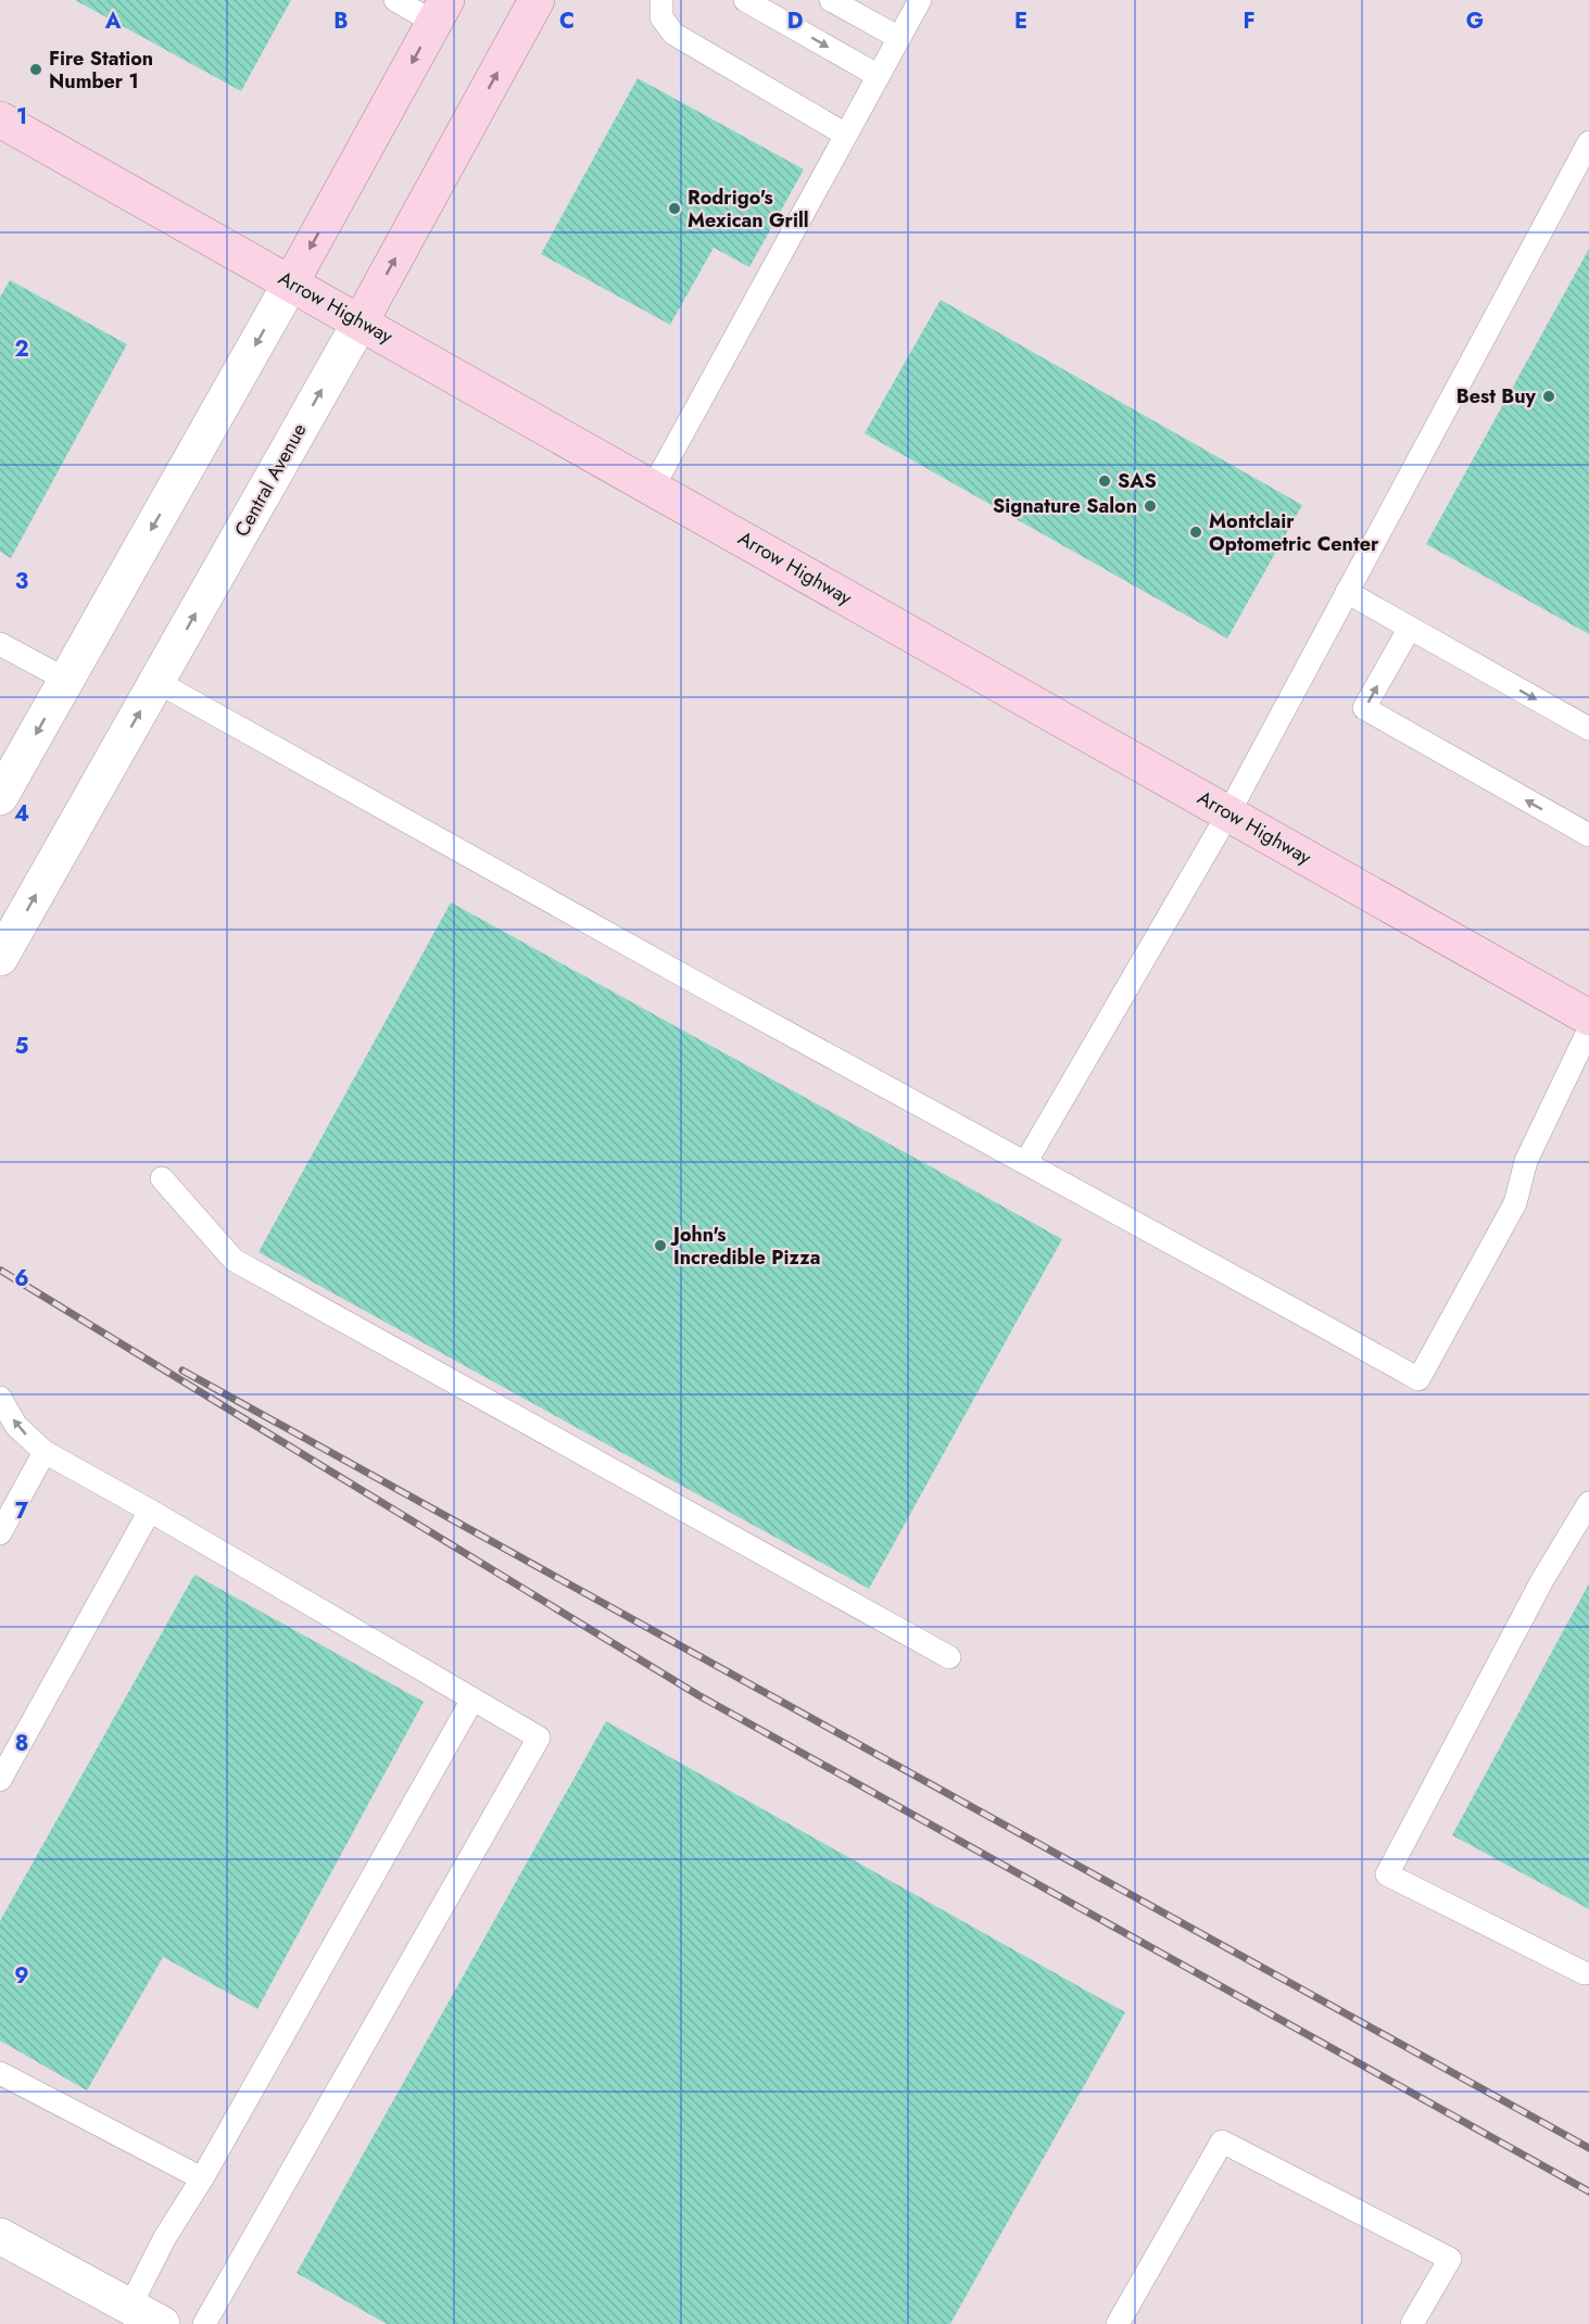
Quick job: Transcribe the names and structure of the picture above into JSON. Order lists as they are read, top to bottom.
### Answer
{
  "streets": {
    "main road": ["Arrow Highway", "Central Avenue"]
  },
  "crossings": [
    ["Arrow Highway", "Central Avenue"]
  ],
  "places": [
    "Fire Station Number 1",
    "Rodrigo's Mexican Grill",
    "Best Buy",
    "SAS",
    "Signature Salon",
    "Montclair Optometric Center",
    "John's Incredible Pizza"
  ],
  "grid": {
    "columns": [
      "A",
      "B",
      "C",
      "D",
      "E",
      "F",
      "G"
    ],
    "rows": [
      "1",
      "2",
      "3",
      "4",
      "5",
      "6",
      "7",
      "8",
      "9"
    ]
  }
}
